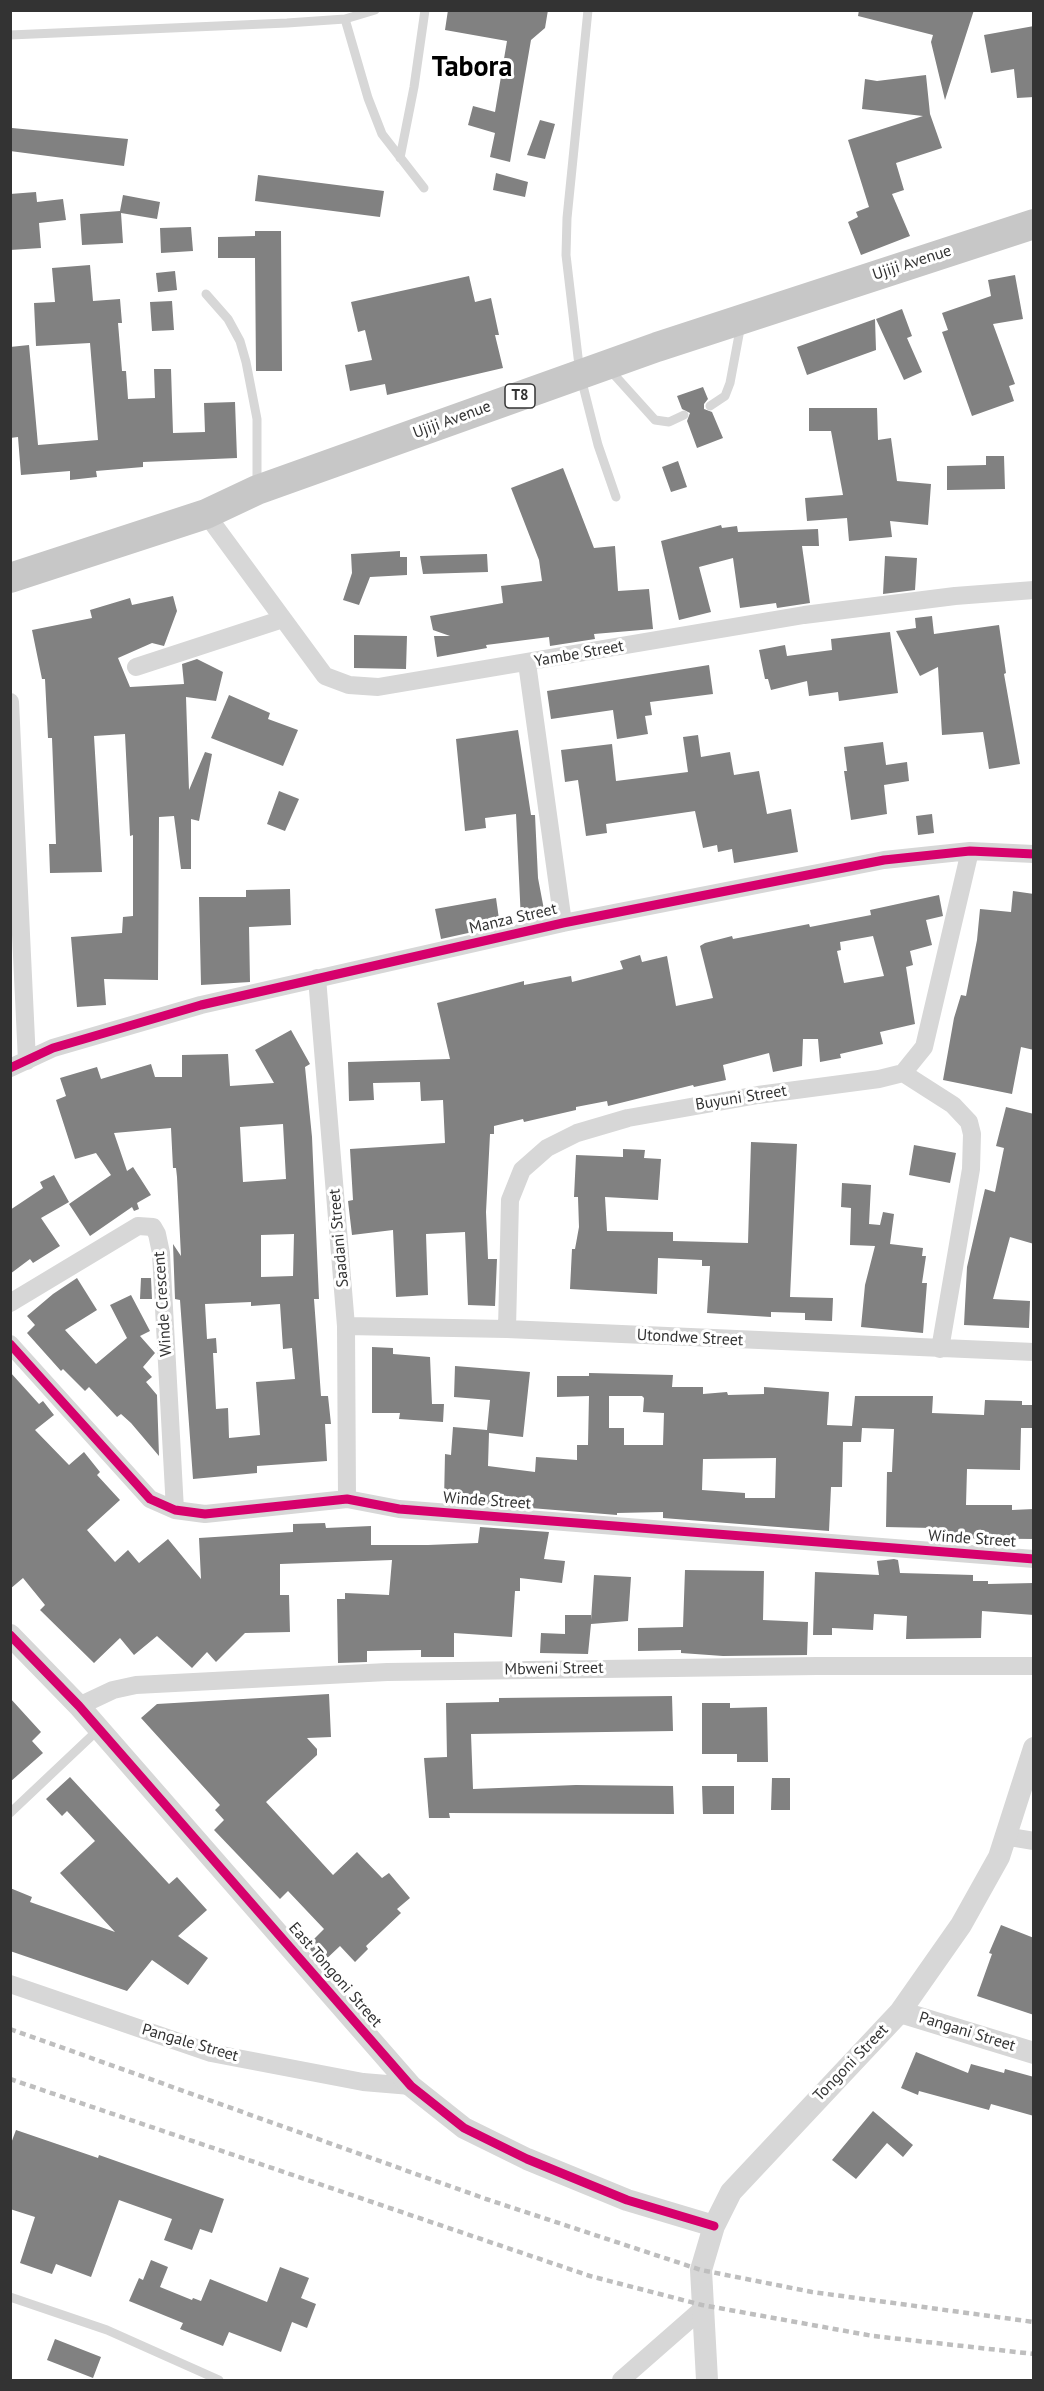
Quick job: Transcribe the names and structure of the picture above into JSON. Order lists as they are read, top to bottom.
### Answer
{
  "streets": {
    "highway": ["Ujiji Avenue", "T8"],
    "street": [
      "Yambe Street",
      "Manza Street",
      "Buyuni Street",
      "Saadani Street",
      "Winde Crescent",
      "Utondwe Street",
      "Winde Street",
      "Mbweni Street",
      "East Tongoni Street",
      "Pangani Street",
      "Pangale Street",
      "Tongoni Street"
    ]
  },
  "crossings": [
    ["Ujiji Avenue", "Yambe Street"],
    ["Manza Street", "Saadani Street"],
    ["Buyuni Street", "Utondwe Street"],
    ["Saadani Street", "Utondwe Street"],
    ["Saadani Street", "Winde Street"],
    ["Winde Crescent", "Winde Street"],
    ["Mbweni Street", "East Tongoni Street"],
    ["East Tongoni Street", "Pangale Street"],
    ["East Tongoni Street", "Tongoni Street"],
    ["Pangani Street", "Tongoni Street"]
  ],
  "districts": ["Tabora"]
}
